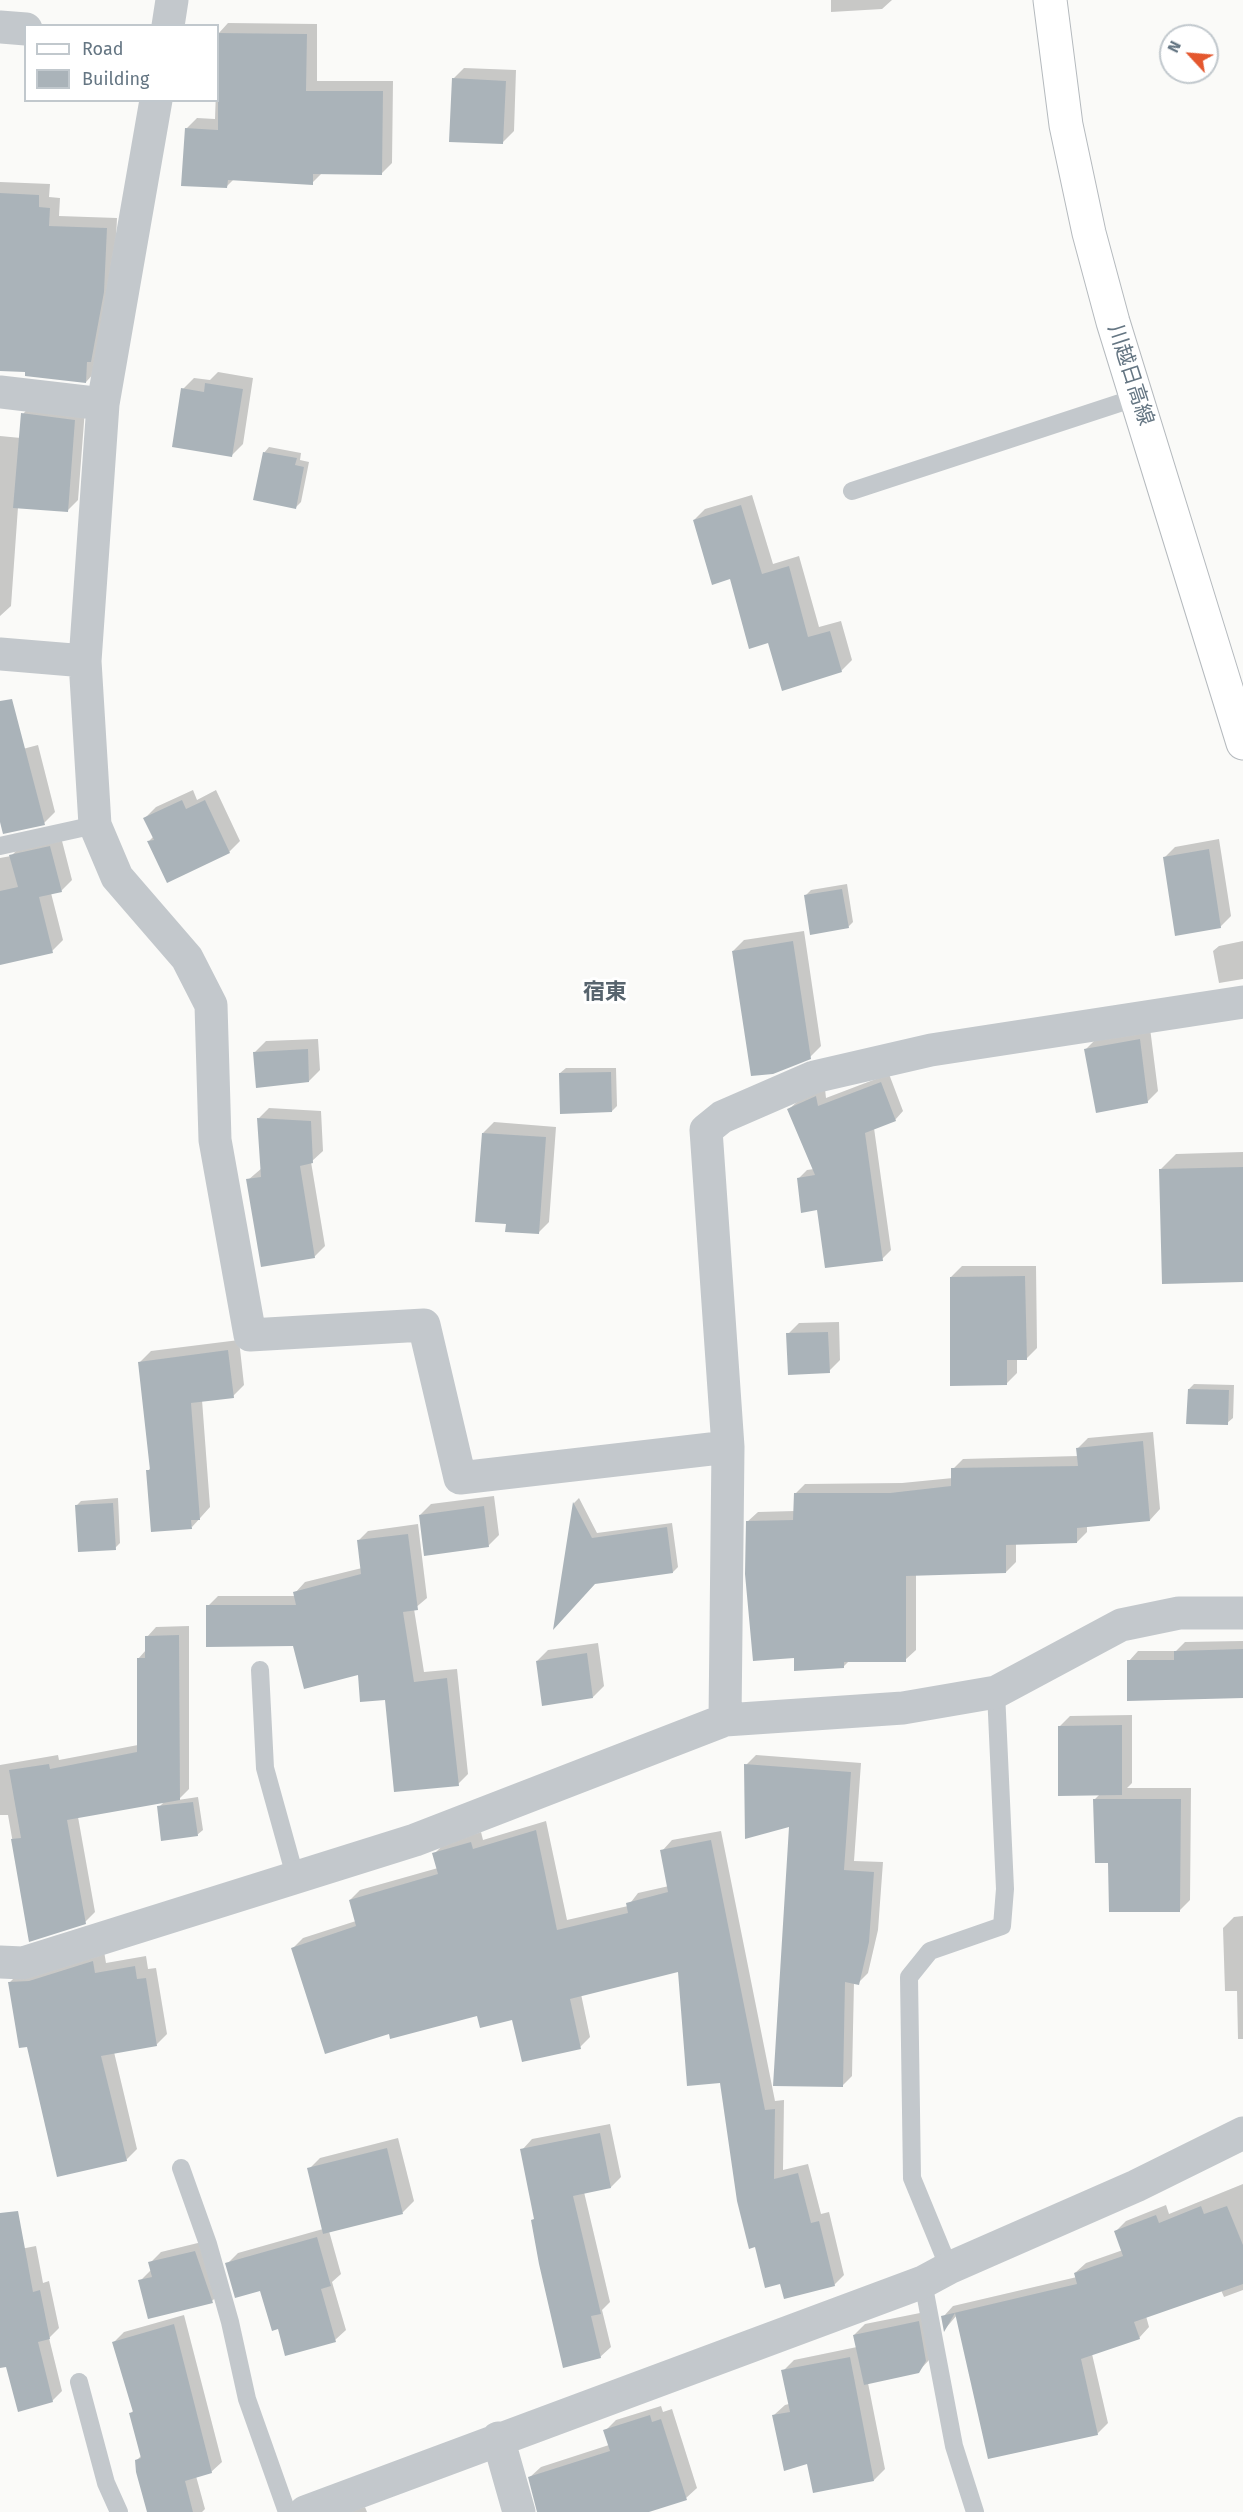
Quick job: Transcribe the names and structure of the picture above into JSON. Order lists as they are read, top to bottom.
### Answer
{
  "streets": {
    "main road": ["川越日高線"]
  },
  "districts": ["宿東"],
  "legend": ["Road", "Building"],
  "north": "top left"
}
